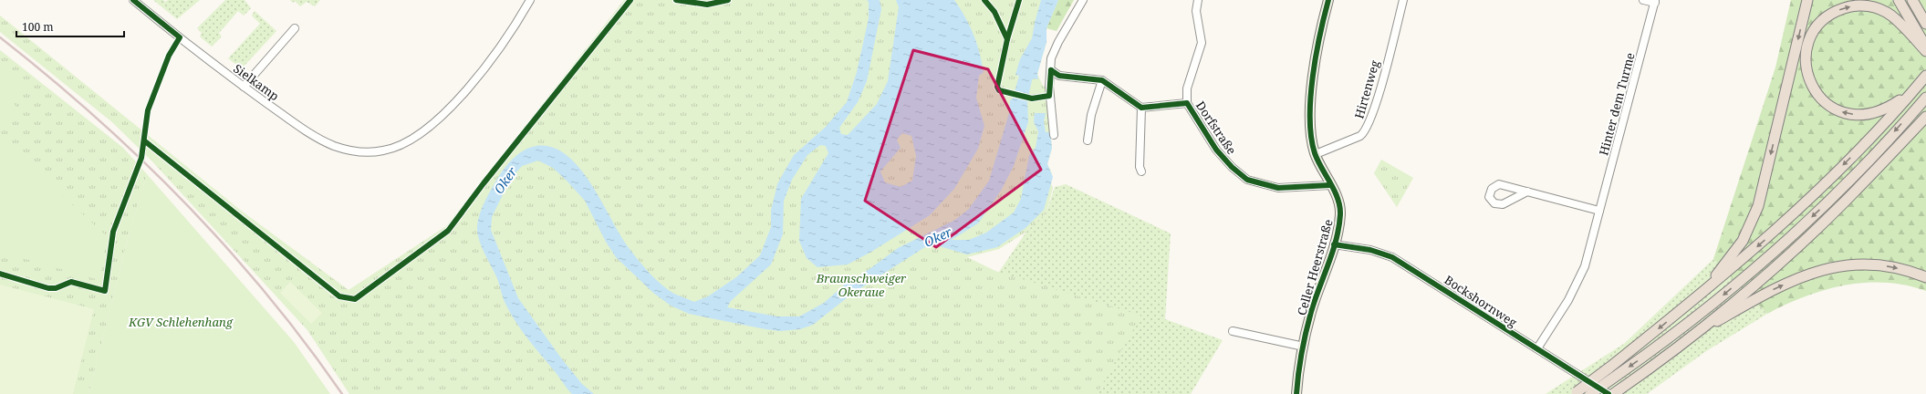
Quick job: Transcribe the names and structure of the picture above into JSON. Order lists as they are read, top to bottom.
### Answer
{
  "streets": {
    "main road": ["Celler Heerstraße"],
    "street": [
      "Sielkamp",
      "Hirtenweg",
      "Hinter dem Turme",
      "Dorfstraße",
      "Bockshornweg"
    ]
  },
  "crossings": [
    ["Hirtenweg", "Celler Heerstraße"],
    ["Hinter dem Turme", "Bockshornweg"],
    ["Dorfstraße", "Celler Heerstraße"],
    ["Celler Heerstraße", "Bockshornweg"]
  ],
  "water": ["Oker"],
  "parks": ["Braunschweiger Okeraue", "KGV Schlehenhang"],
  "scale_bar": "100 m"
}
